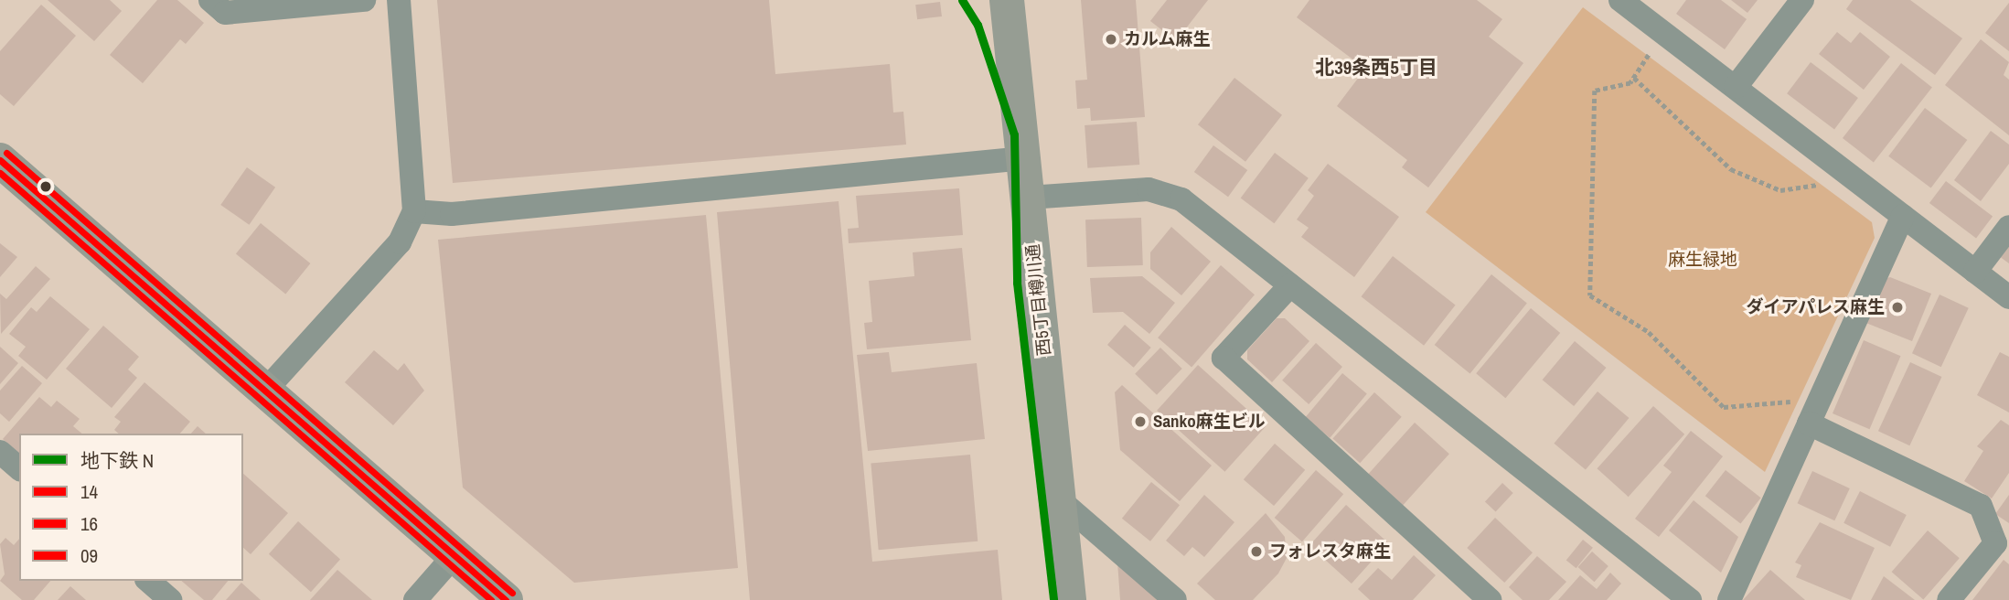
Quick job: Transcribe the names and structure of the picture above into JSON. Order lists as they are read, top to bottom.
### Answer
{
  "streets": {
    "street": ["西5丁目樽川通"]
  },
  "districts": ["北39条西5丁目"],
  "parks": ["麻生緑地"],
  "places": [
    "カルム麻生",
    "ダイアパレス麻生",
    "Sanko麻生ビル",
    "フォレスタ麻生"
  ],
  "lines": [
    "metro line N",
    "transit line 09",
    "transit line 14",
    "transit line 16"
  ],
  "legend": [
    "地下鉄 N",
    "14",
    "16",
    "09"
  ]
}
